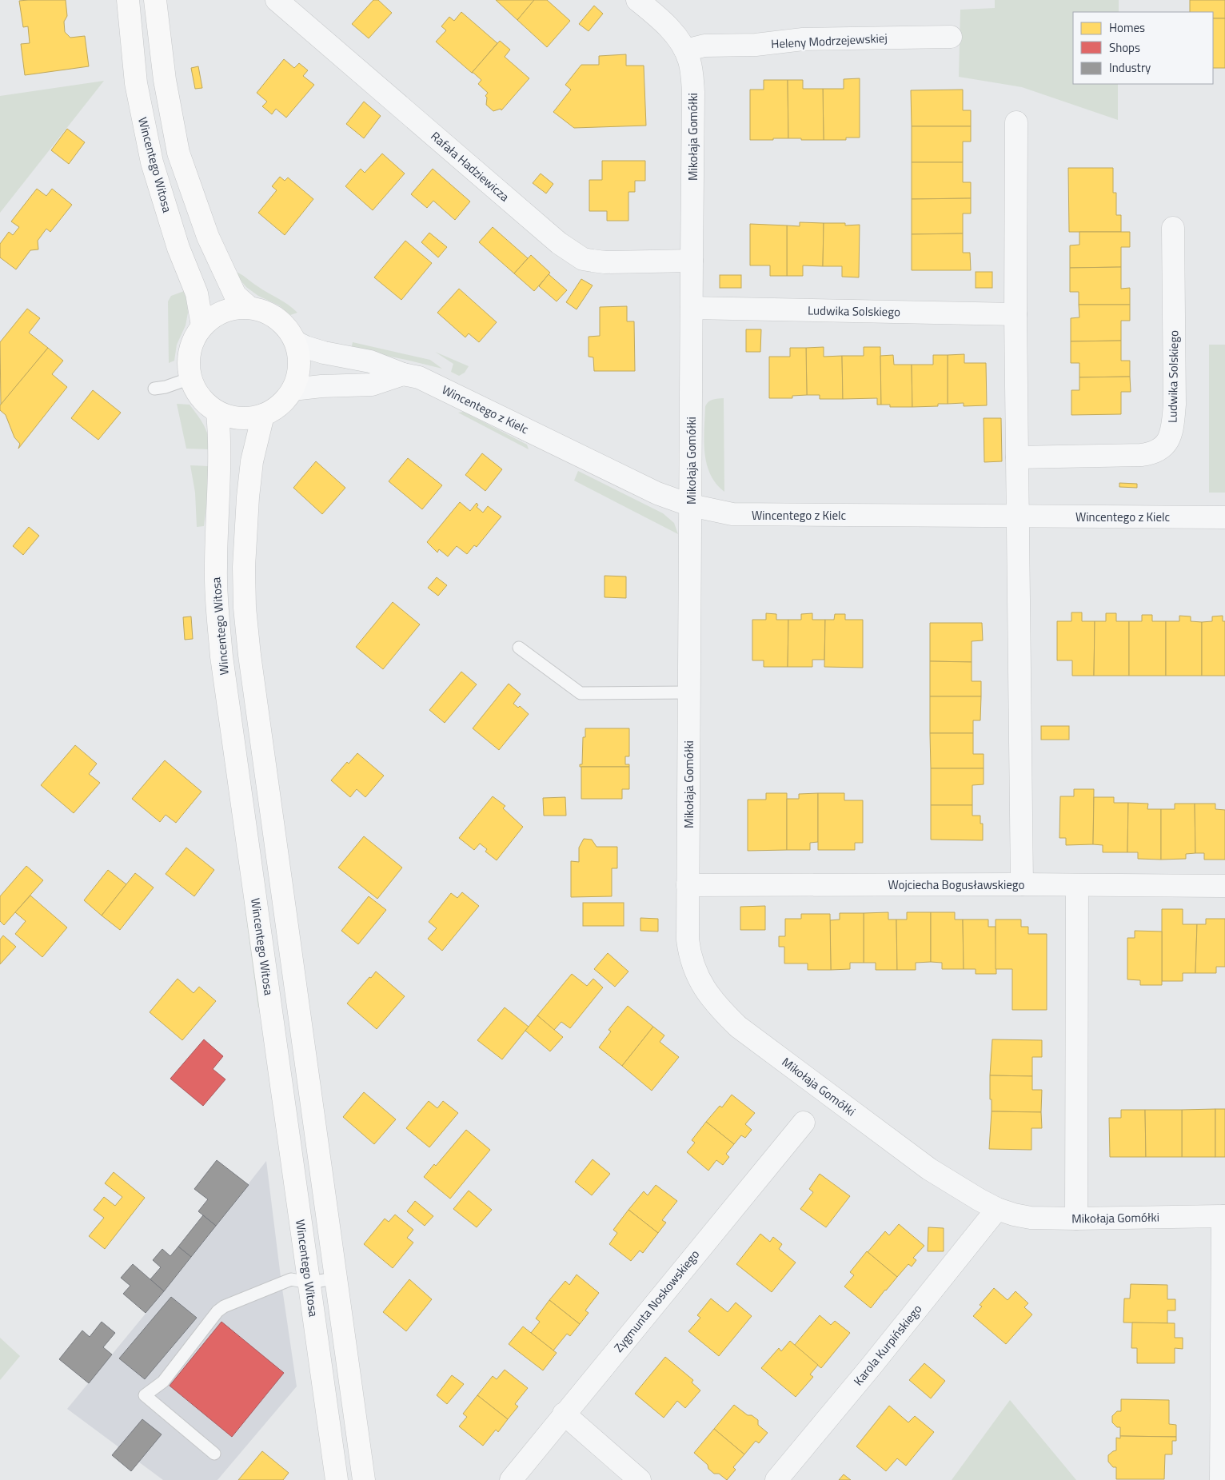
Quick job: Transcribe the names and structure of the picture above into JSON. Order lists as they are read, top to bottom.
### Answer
{
  "streets": {
    "main road": ["Wincentego Witosa"],
    "street": [
      "Heleny Modrzejewskiej",
      "Mikołaja Gomółki",
      "Rafała Hadziewicza",
      "Ludwika Solskiego",
      "Wincentego z Kielc",
      "Wojciecha Bogusławskiego",
      "Zygmunta Noskowskiego",
      "Karola Kurpińskiego"
    ]
  },
  "crossings": [
    ["Heleny Modrzejewskiej", "Mikołaja Gomółki"],
    ["Mikołaja Gomółki", "Rafała Hadziewicza"],
    ["Mikołaja Gomółki", "Ludwika Solskiego"],
    ["Mikołaja Gomółki", "Wincentego z Kielc"],
    ["Mikołaja Gomółki", "Wojciecha Bogusławskiego"],
    ["Mikołaja Gomółki", "Karola Kurpińskiego"],
    ["Wincentego Witosa", "Wincentego z Kielc"]
  ],
  "legend": ["Homes", "Shops", "Industry"]
}
